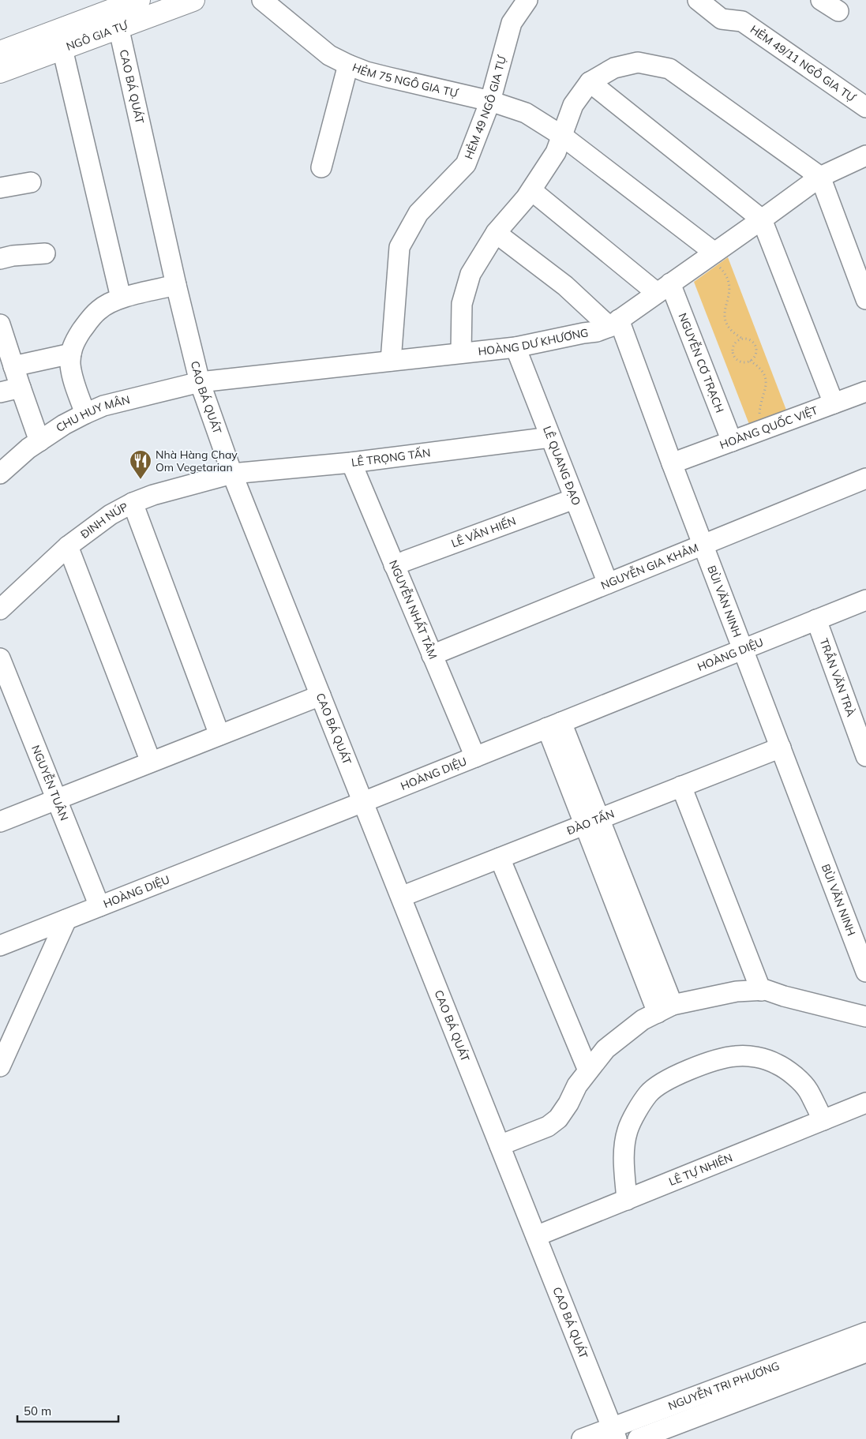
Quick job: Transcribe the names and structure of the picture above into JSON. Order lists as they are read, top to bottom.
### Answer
{
  "streets": {
    "main road": ["NGÔ GIA TỰ"],
    "street": [
      "HẺM 49/11 NGÔ GIA TỰ",
      "HẺM 75 NGÔ GIA TỰ",
      "CAO BÁ QUÁT",
      "HẺM 49 NGÔ GIA TỰ",
      "HOÀNG DƯ KHƯƠNG",
      "NGUYỄN CƠ TRẠCH",
      "CHU HUY MÂN",
      "HOÀNG QUỐC VIỆT",
      "LÊ TRỌNG TẤN",
      "LÊ QUANG ĐẠO",
      "ĐINH NÚP",
      "LÊ VĂN HIẾN",
      "NGUYỄN GIA KHẢM",
      "BÙI VĂN NINH",
      "NGUYỄN NHẤT TÂM",
      "HOÀNG DIỆU",
      "TRẦN VĂN TRÀ",
      "NGUYỄN TUÂN",
      "ĐÀO TẤN",
      "LÊ TỰ NHIÊN",
      "NGUYỄN TRI PHƯƠNG"
    ]
  },
  "crossings": [
    ["NGÔ GIA TỰ", "CAO BÁ QUÁT"],
    ["HẺM 75 NGÔ GIA TỰ", "HẺM 49 NGÔ GIA TỰ"],
    ["HẺM 75 NGÔ GIA TỰ", "HOÀNG DƯ KHƯƠNG"],
    ["CAO BÁ QUÁT", "HOÀNG DƯ KHƯƠNG"],
    ["CAO BÁ QUÁT", "CHU HUY MÂN"],
    ["CAO BÁ QUÁT", "LÊ TRỌNG TẤN"],
    ["CAO BÁ QUÁT", "ĐINH NÚP"],
    ["CAO BÁ QUÁT", "HOÀNG DIỆU"],
    ["CAO BÁ QUÁT", "ĐÀO TẤN"],
    ["CAO BÁ QUÁT", "LÊ TỰ NHIÊN"],
    ["CAO BÁ QUÁT", "NGUYỄN TRI PHƯƠNG"],
    ["HẺM 49 NGÔ GIA TỰ", "HOÀNG DƯ KHƯƠNG"],
    ["HOÀNG DƯ KHƯƠNG", "NGUYỄN CƠ TRẠCH"],
    ["HOÀNG DƯ KHƯƠNG", "CHU HUY MÂN"],
    ["HOÀNG DƯ KHƯƠNG", "LÊ QUANG ĐẠO"],
    ["HOÀNG DƯ KHƯƠNG", "BÙI VĂN NINH"],
    ["NGUYỄN CƠ TRẠCH", "HOÀNG QUỐC VIỆT"],
    ["HOÀNG QUỐC VIỆT", "BÙI VĂN NINH"],
    ["LÊ TRỌNG TẤN", "LÊ QUANG ĐẠO"],
    ["LÊ TRỌNG TẤN", "ĐINH NÚP"],
    ["LÊ TRỌNG TẤN", "NGUYỄN NHẤT TÂM"],
    ["LÊ QUANG ĐẠO", "LÊ VĂN HIẾN"],
    ["LÊ QUANG ĐẠO", "NGUYỄN GIA KHẢM"],
    ["LÊ VĂN HIẾN", "NGUYỄN NHẤT TÂM"],
    ["NGUYỄN GIA KHẢM", "BÙI VĂN NINH"],
    ["NGUYỄN GIA KHẢM", "NGUYỄN NHẤT TÂM"],
    ["BÙI VĂN NINH", "HOÀNG DIỆU"],
    ["BÙI VĂN NINH", "ĐÀO TẤN"],
    ["NGUYỄN NHẤT TÂM", "HOÀNG DIỆU"],
    ["HOÀNG DIỆU", "TRẦN VĂN TRÀ"],
    ["HOÀNG DIỆU", "NGUYỄN TUÂN"]
  ],
  "places": {
    "restaurant": ["Nhà Hàng Chay Om Vegetarian"]
  },
  "scale_bar": "50 m"
}
